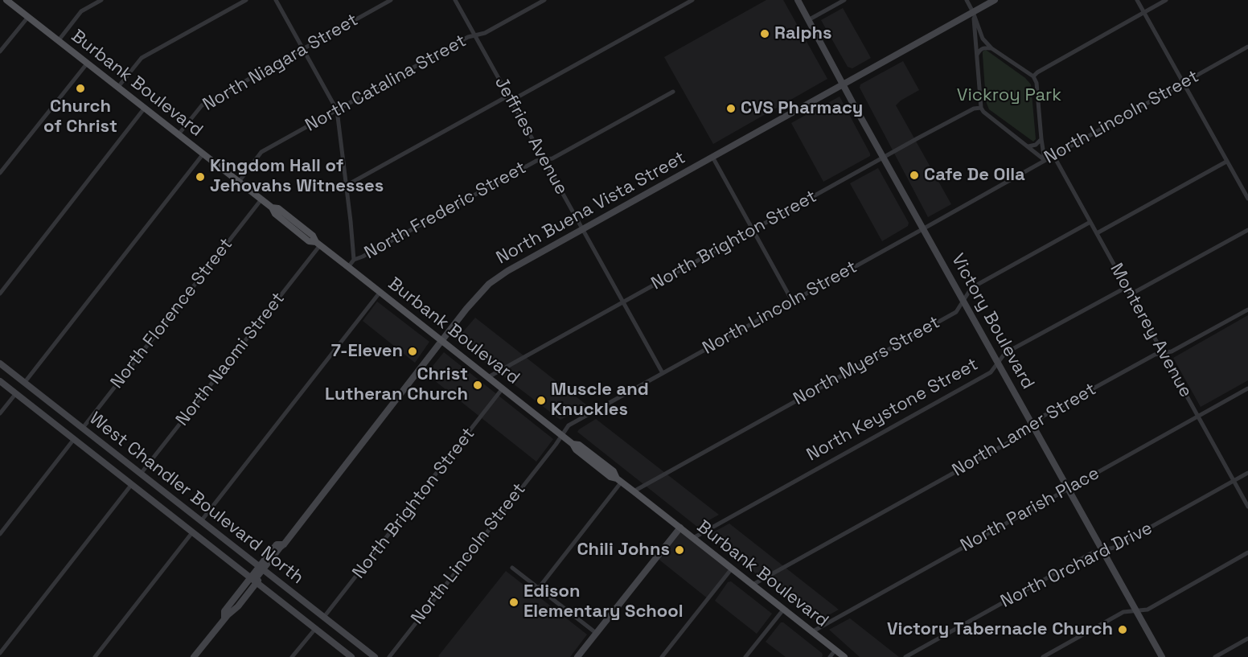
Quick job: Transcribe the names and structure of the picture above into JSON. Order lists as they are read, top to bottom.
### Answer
{
  "streets": {
    "main road": [
      "Burbank Boulevard",
      "North Buena Vista Street",
      "Victory Boulevard",
      "West Chandler Boulevard North"
    ],
    "street": [
      "North Niagara Street",
      "North Catalina Street",
      "North Lincoln Street",
      "Jeffries Avenue",
      "North Frederic Street",
      "North Brighton Street",
      "North Florence Street",
      "Monterey Avenue",
      "North Naomi Street",
      "North Myers Street",
      "North Keystone Street",
      "North Lamer Street",
      "North Parish Place",
      "North Orchard Drive"
    ]
  },
  "crossings": [
    ["North Niagara Street", "Burbank Boulevard"],
    ["Burbank Boulevard", "North Catalina Street"],
    ["Burbank Boulevard", "North Lincoln Street"],
    ["Burbank Boulevard", "North Buena Vista Street"],
    ["Burbank Boulevard", "North Frederic Street"],
    ["Burbank Boulevard", "North Brighton Street"],
    ["Burbank Boulevard", "North Florence Street"],
    ["Burbank Boulevard", "North Naomi Street"],
    ["Burbank Boulevard", "North Myers Street"],
    ["Burbank Boulevard", "North Keystone Street"],
    ["Burbank Boulevard", "North Lamer Street"],
    ["Burbank Boulevard", "North Parish Place"],
    ["North Catalina Street", "Jeffries Avenue"],
    ["North Lincoln Street", "Jeffries Avenue"],
    ["North Lincoln Street", "Victory Boulevard"],
    ["North Lincoln Street", "Monterey Avenue"],
    ["Jeffries Avenue", "North Buena Vista Street"],
    ["Jeffries Avenue", "North Frederic Street"],
    ["Jeffries Avenue", "North Brighton Street"],
    ["North Buena Vista Street", "Victory Boulevard"],
    ["North Buena Vista Street", "West Chandler Boulevard North"],
    ["North Brighton Street", "Victory Boulevard"],
    ["North Brighton Street", "West Chandler Boulevard North"],
    ["North Florence Street", "West Chandler Boulevard North"],
    ["Victory Boulevard", "North Myers Street"],
    ["Victory Boulevard", "North Keystone Street"],
    ["Victory Boulevard", "North Lamer Street"],
    ["Victory Boulevard", "North Parish Place"],
    ["Victory Boulevard", "North Orchard Drive"],
    ["Monterey Avenue", "North Myers Street"],
    ["Monterey Avenue", "North Keystone Street"],
    ["Monterey Avenue", "North Lamer Street"],
    ["Monterey Avenue", "North Parish Place"],
    ["Monterey Avenue", "North Orchard Drive"],
    ["North Naomi Street", "West Chandler Boulevard North"]
  ],
  "parks": ["Vickroy Park"],
  "places": [
    "Ralphs",
    "Church of Christ",
    "CVS Pharmacy",
    "Cafe De Olla",
    "Kingdom Hall of Jehovahs Witnesses",
    "7-Eleven",
    "Christ Lutheran Church",
    "Muscle and Knuckles",
    "Chili Johns",
    "Edison Elementary School",
    "Victory Tabernacle Church"
  ]
}
